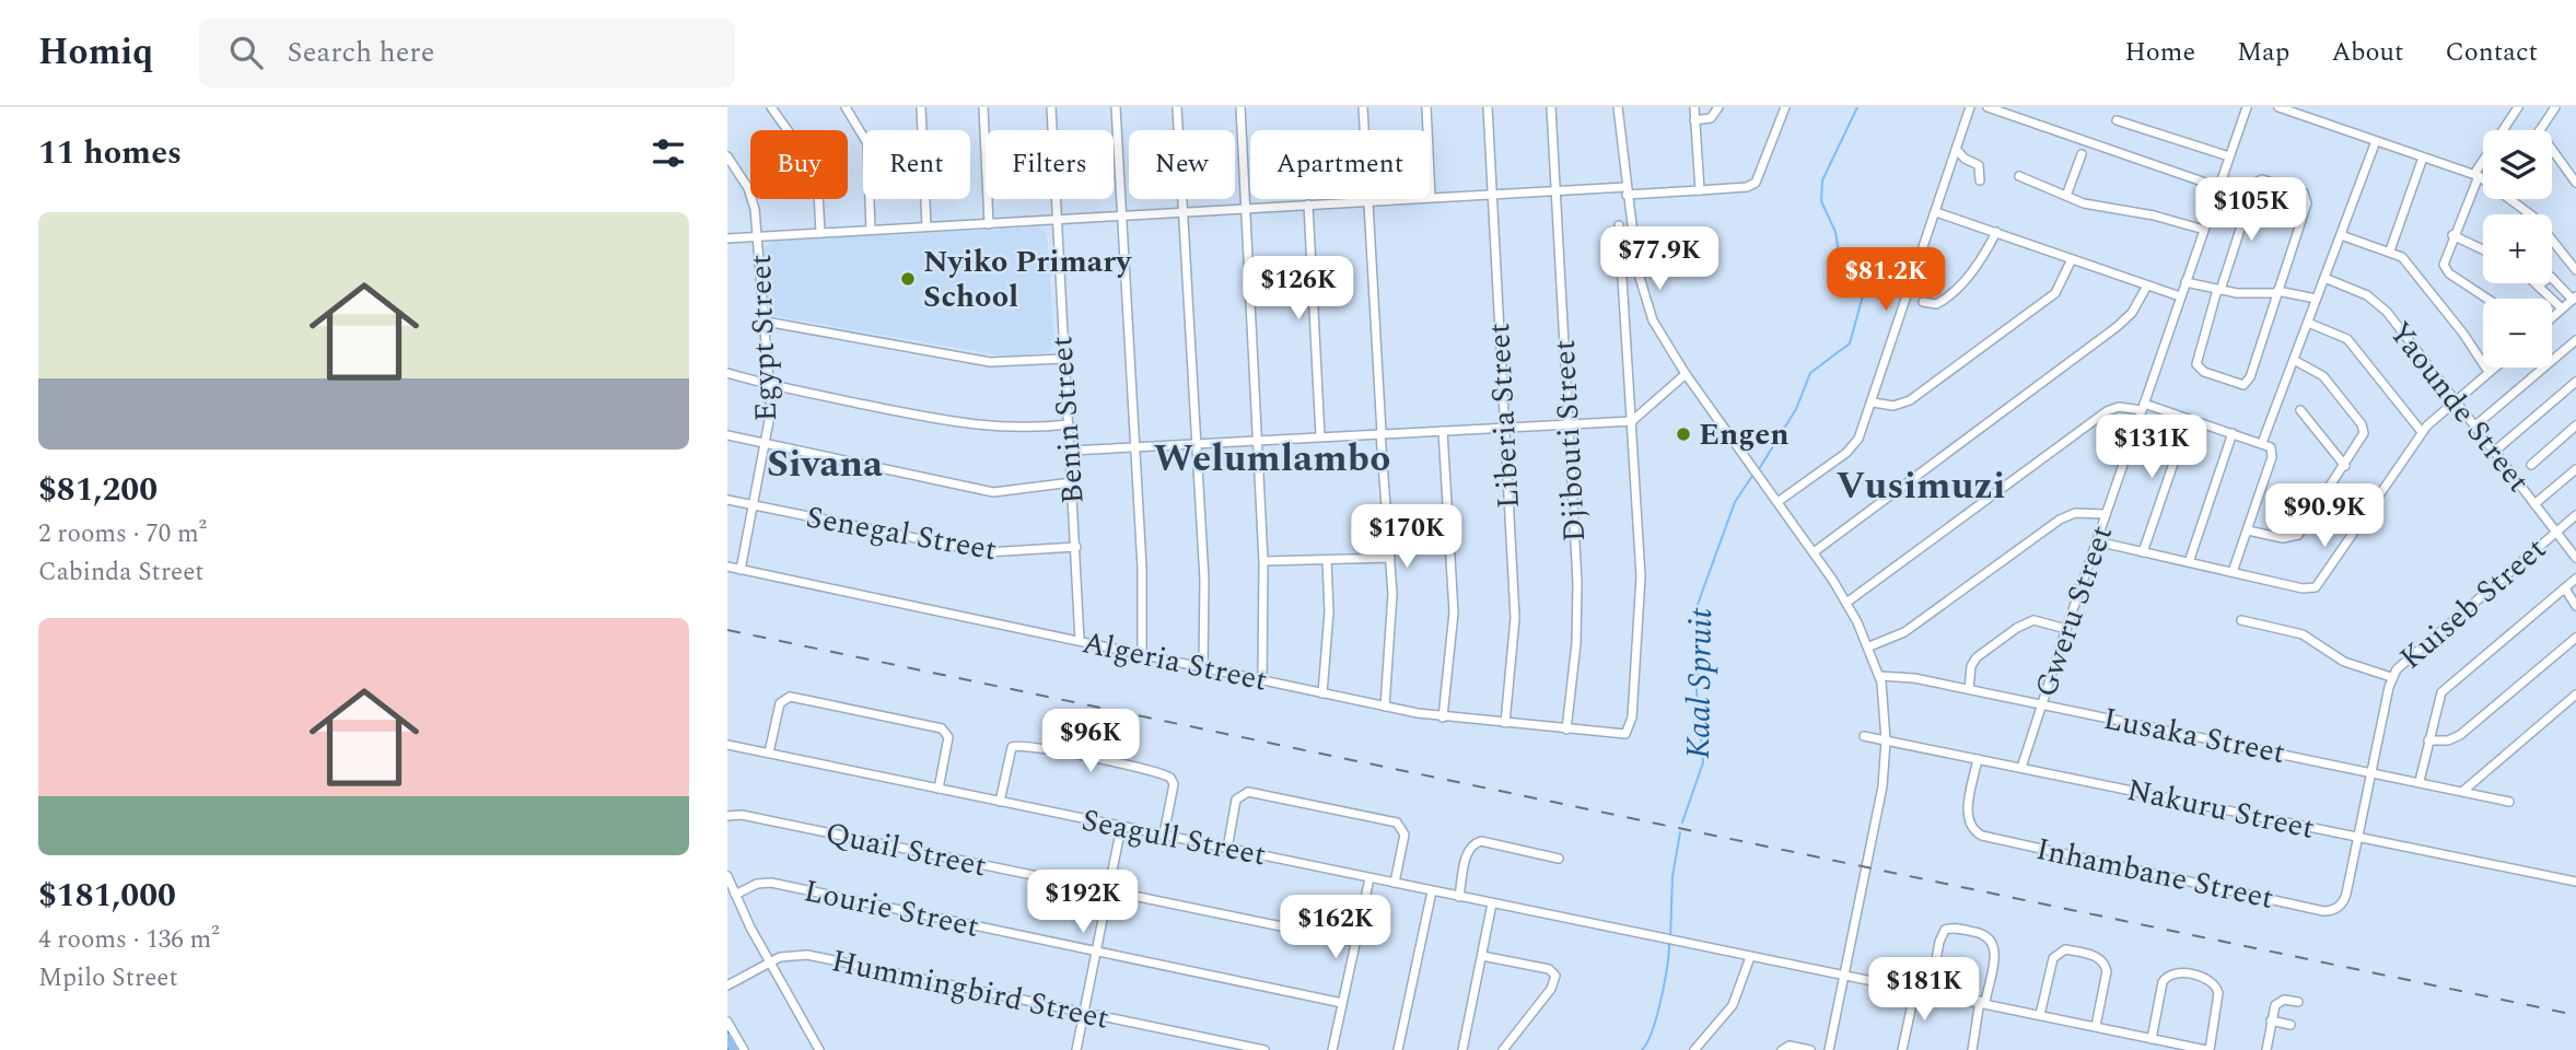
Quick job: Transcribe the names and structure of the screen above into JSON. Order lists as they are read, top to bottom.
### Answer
{
  "streets": {
    "street": [
      "Egypt Street",
      "Yaounde Street",
      "Liberia Street",
      "Benin Street",
      "Djibouti Street",
      "Senegal Street",
      "Kuiseb Street",
      "Gweru Street",
      "Algeria Street",
      "Lusaka Street",
      "Nakuru Street",
      "Seagull Street",
      "Quail Street",
      "Inhambane Street",
      "Lourie Street",
      "Hummingbird Street"
    ]
  },
  "crossings": [
    ["Egypt Street", "Senegal Street"],
    ["Egypt Street", "Algeria Street"],
    ["Yaounde Street", "Kuiseb Street"],
    ["Liberia Street", "Algeria Street"],
    ["Benin Street", "Senegal Street"],
    ["Benin Street", "Algeria Street"],
    ["Djibouti Street", "Algeria Street"],
    ["Kuiseb Street", "Lusaka Street"],
    ["Kuiseb Street", "Nakuru Street"],
    ["Kuiseb Street", "Inhambane Street"],
    ["Gweru Street", "Lusaka Street"],
    ["Gweru Street", "Nakuru Street"],
    ["Nakuru Street", "Inhambane Street"]
  ],
  "districts": ["Welumlambo", "Sivana", "Vusimuzi"],
  "water": ["Kaal Spruit"],
  "places": ["Nyiko Primary School", "Engen"],
  "page": {
    "header": "Homiq",
    "search": "Search here",
    "nav": [
      "Home",
      "Map",
      "About",
      "Contact"
    ],
    "heading": "11 homes",
    "map_buttons": ["+", "−"],
    "chip": [
      "Buy",
      "Rent",
      "Filters",
      "New",
      "Apartment"
    ],
    "price": [
      "$105K",
      "$77.9K",
      "$81.2K",
      "$126K",
      "$131K",
      "$90.9K",
      "$170K",
      "$96K",
      "$192K",
      "$162K",
      "$181K"
    ],
    "list": [
      {
        "name": "$81,200",
        "note": "2 rooms · 70 m² · Cabinda Street"
      },
      {
        "name": "$181,000",
        "note": "4 rooms · 136 m² · Mpilo Street"
      }
    ]
  }
}
